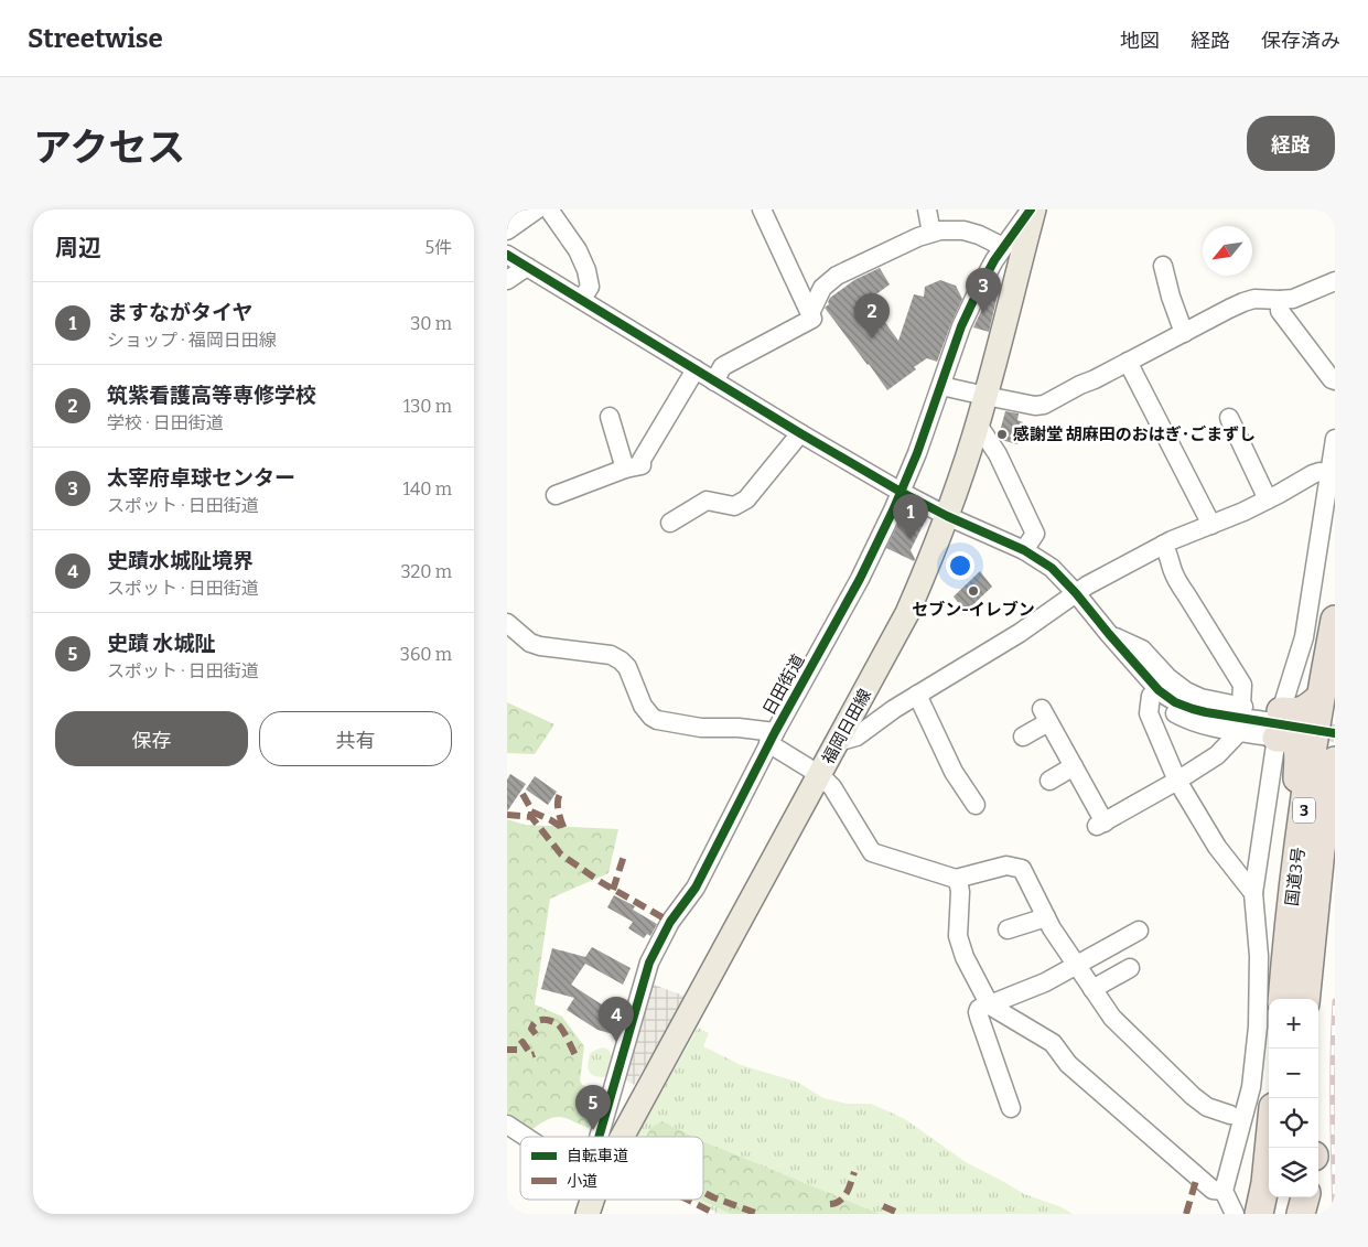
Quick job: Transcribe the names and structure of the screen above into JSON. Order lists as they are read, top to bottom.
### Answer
{
  "streets": {
    "highway": ["3", "国道3号"],
    "main road": ["福岡日田線"],
    "street": ["日田街道"]
  },
  "crossings": [
    ["日田街道", "福岡日田線"]
  ],
  "places": ["感謝堂 胡麻田のおはぎ･ごまずし", "セブン-イレブン"],
  "legend": ["自転車道", "小道"],
  "north": "bottom left",
  "page": {
    "header": "Streetwise",
    "nav": ["地図", "経路", "保存済み"],
    "title": "アクセス",
    "buttons": [
      "経路",
      ["保存", "共有"]
    ],
    "heading": ["周辺", "5件"],
    "pins": [
      "3",
      "2",
      "1",
      "4",
      "5"
    ],
    "list": [
      {
        "mark": "1",
        "name": "ますながタイヤ",
        "note": "ショップ · 福岡日田線",
        "value": "30 m"
      },
      {
        "mark": "2",
        "name": "筑紫看護高等専修学校",
        "note": "学校 · 日田街道",
        "value": "130 m"
      },
      {
        "mark": "3",
        "name": "太宰府卓球センター",
        "note": "スポット · 日田街道",
        "value": "140 m"
      },
      {
        "mark": "4",
        "name": "史蹟水城阯境界",
        "note": "スポット · 日田街道",
        "value": "320 m"
      },
      {
        "mark": "5",
        "name": "史蹟 水城阯",
        "note": "スポット · 日田街道",
        "value": "360 m"
      }
    ],
    "map_buttons": ["+", "−"]
  }
}
